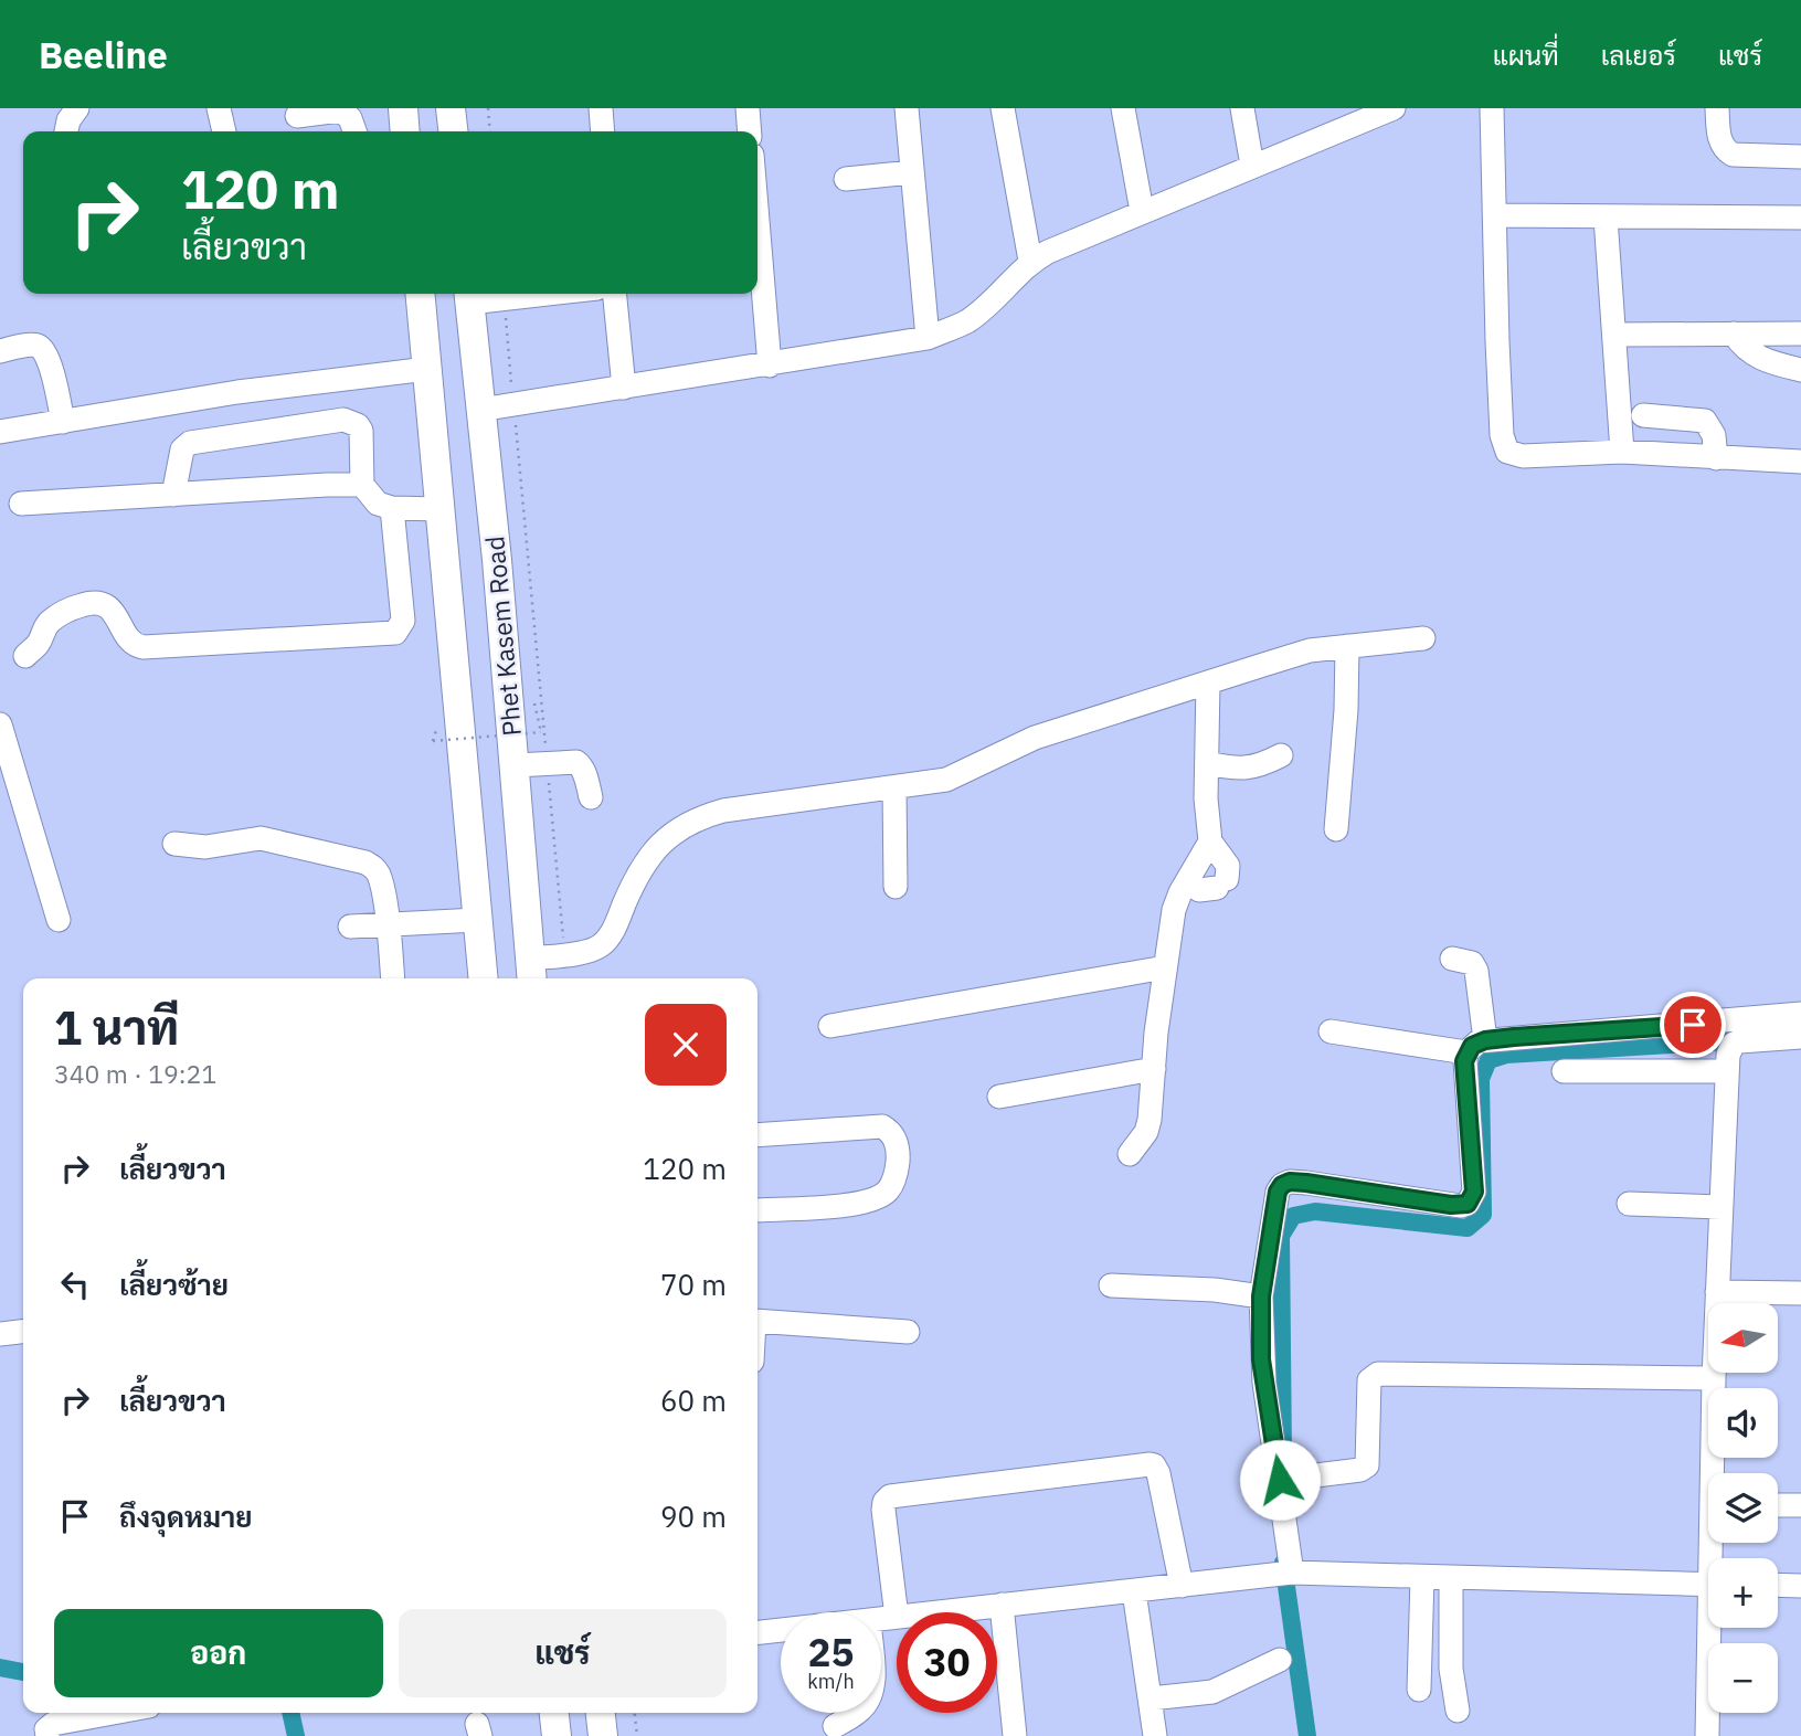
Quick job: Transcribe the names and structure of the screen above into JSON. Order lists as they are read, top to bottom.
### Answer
{
  "streets": {
    "main road": ["Phet Kasem Road"]
  },
  "north": "left",
  "page": {
    "header": "Beeline",
    "nav": ["แผนที่", "เลเยอร์", "แชร์"],
    "turn": ["120 m", "เลี้ยวขวา"],
    "heading": ["1 นาที", "340 m · 19:21"],
    "list": [
      {
        "name": "เลี้ยวขวา",
        "value": "120 m"
      },
      {
        "name": "เลี้ยวซ้าย",
        "value": "70 m"
      },
      {
        "name": "เลี้ยวขวา",
        "value": "60 m"
      },
      {
        "name": "ถึงจุดหมาย",
        "value": "90 m"
      }
    ],
    "map_buttons": ["+", "−"],
    "buttons": ["ออก", "แชร์"],
    "speed": "25 km/h",
    "limit": "30"
  }
}
